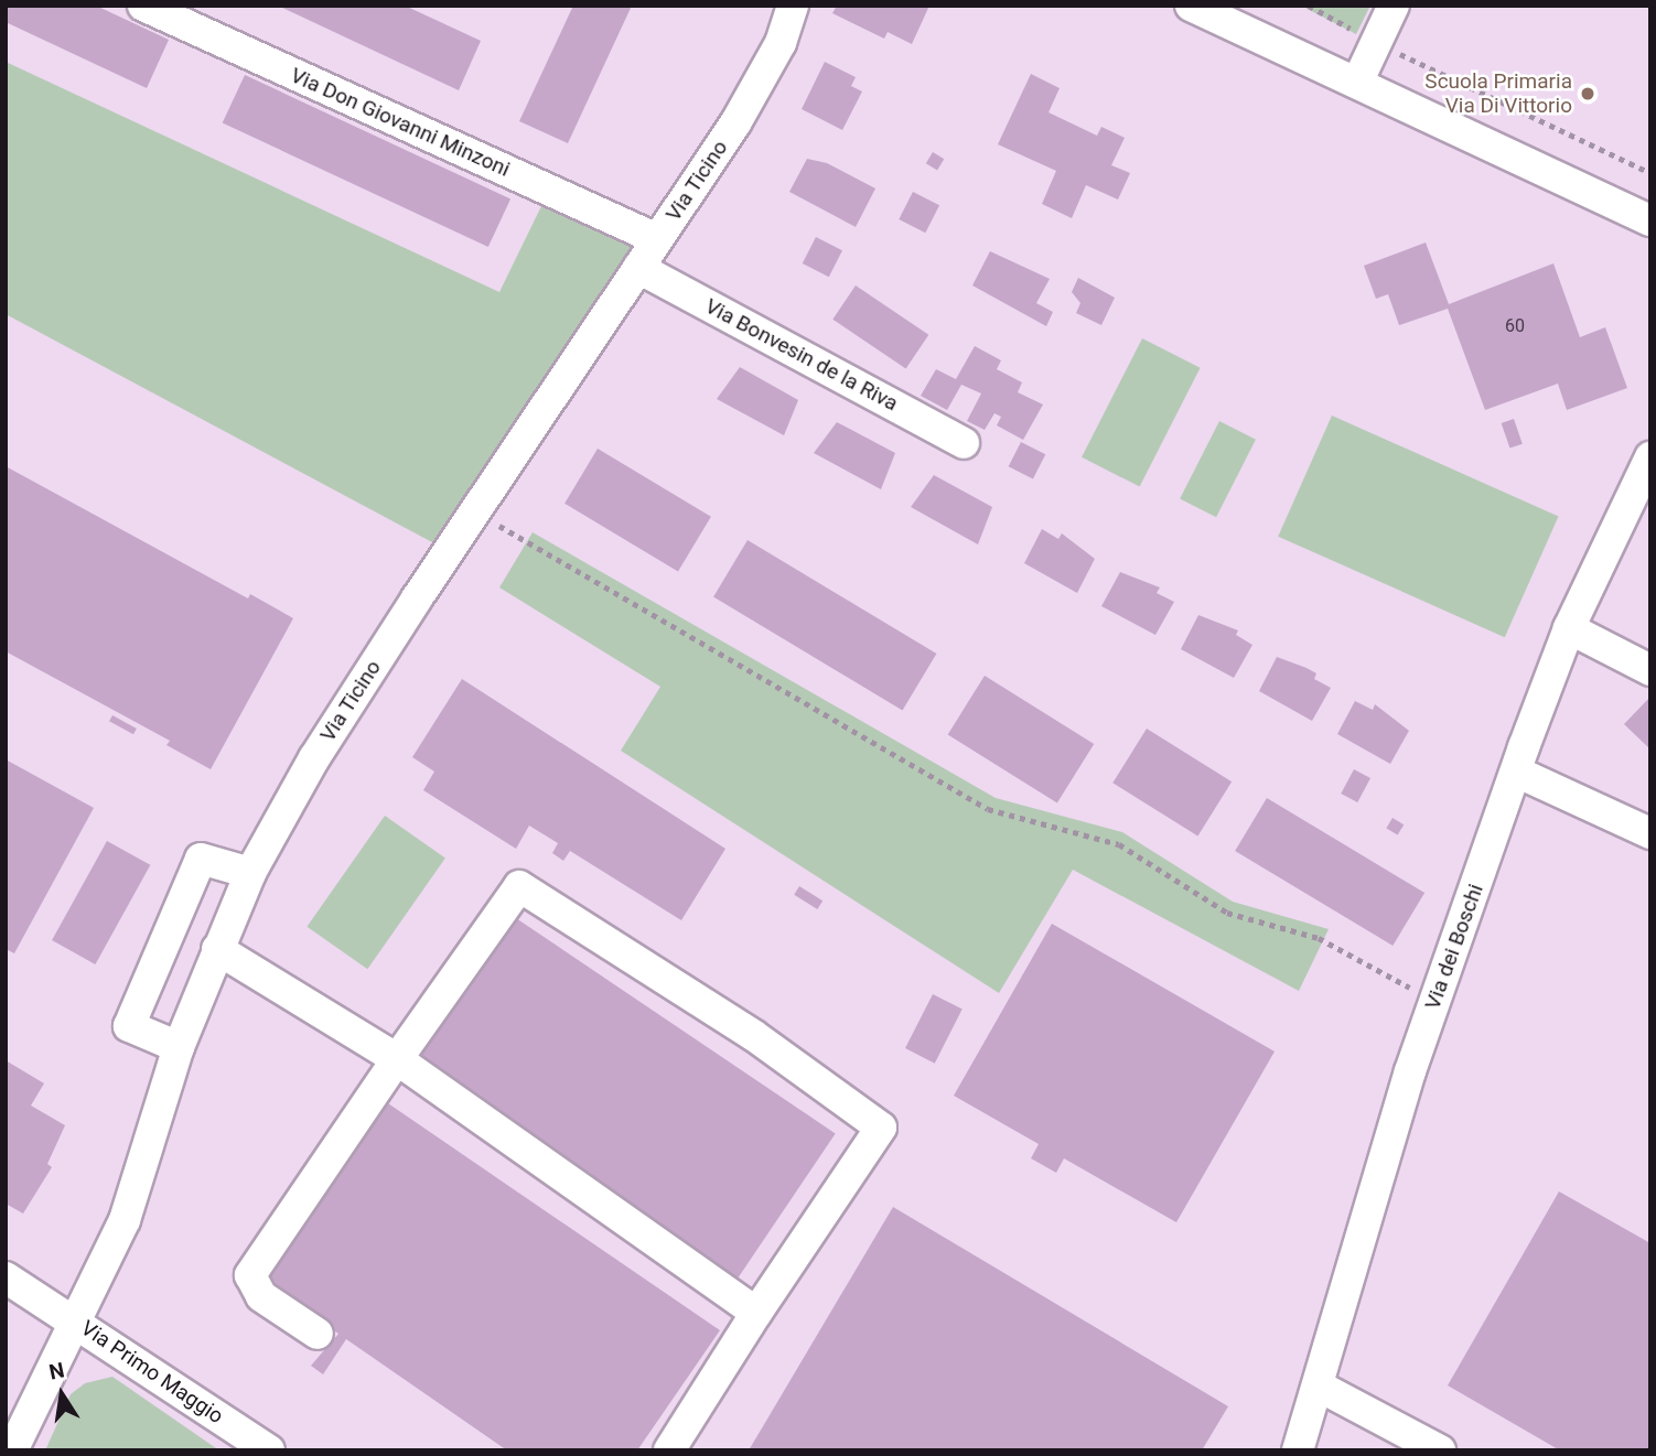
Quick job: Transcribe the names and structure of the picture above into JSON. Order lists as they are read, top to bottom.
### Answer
{
  "streets": {
    "street": [
      "Via Don Giovanni Minzoni",
      "Via Ticino",
      "Via Bonvesin de la Riva",
      "Via dei Boschi",
      "Via Primo Maggio"
    ]
  },
  "crossings": [
    ["Via Don Giovanni Minzoni", "Via Ticino"],
    ["Via Ticino", "Via Bonvesin de la Riva"],
    ["Via Ticino", "Via Primo Maggio"]
  ],
  "places": ["Scuola Primaria Via Di Vittorio"],
  "house_numbers": ["60"],
  "north": "top"
}
